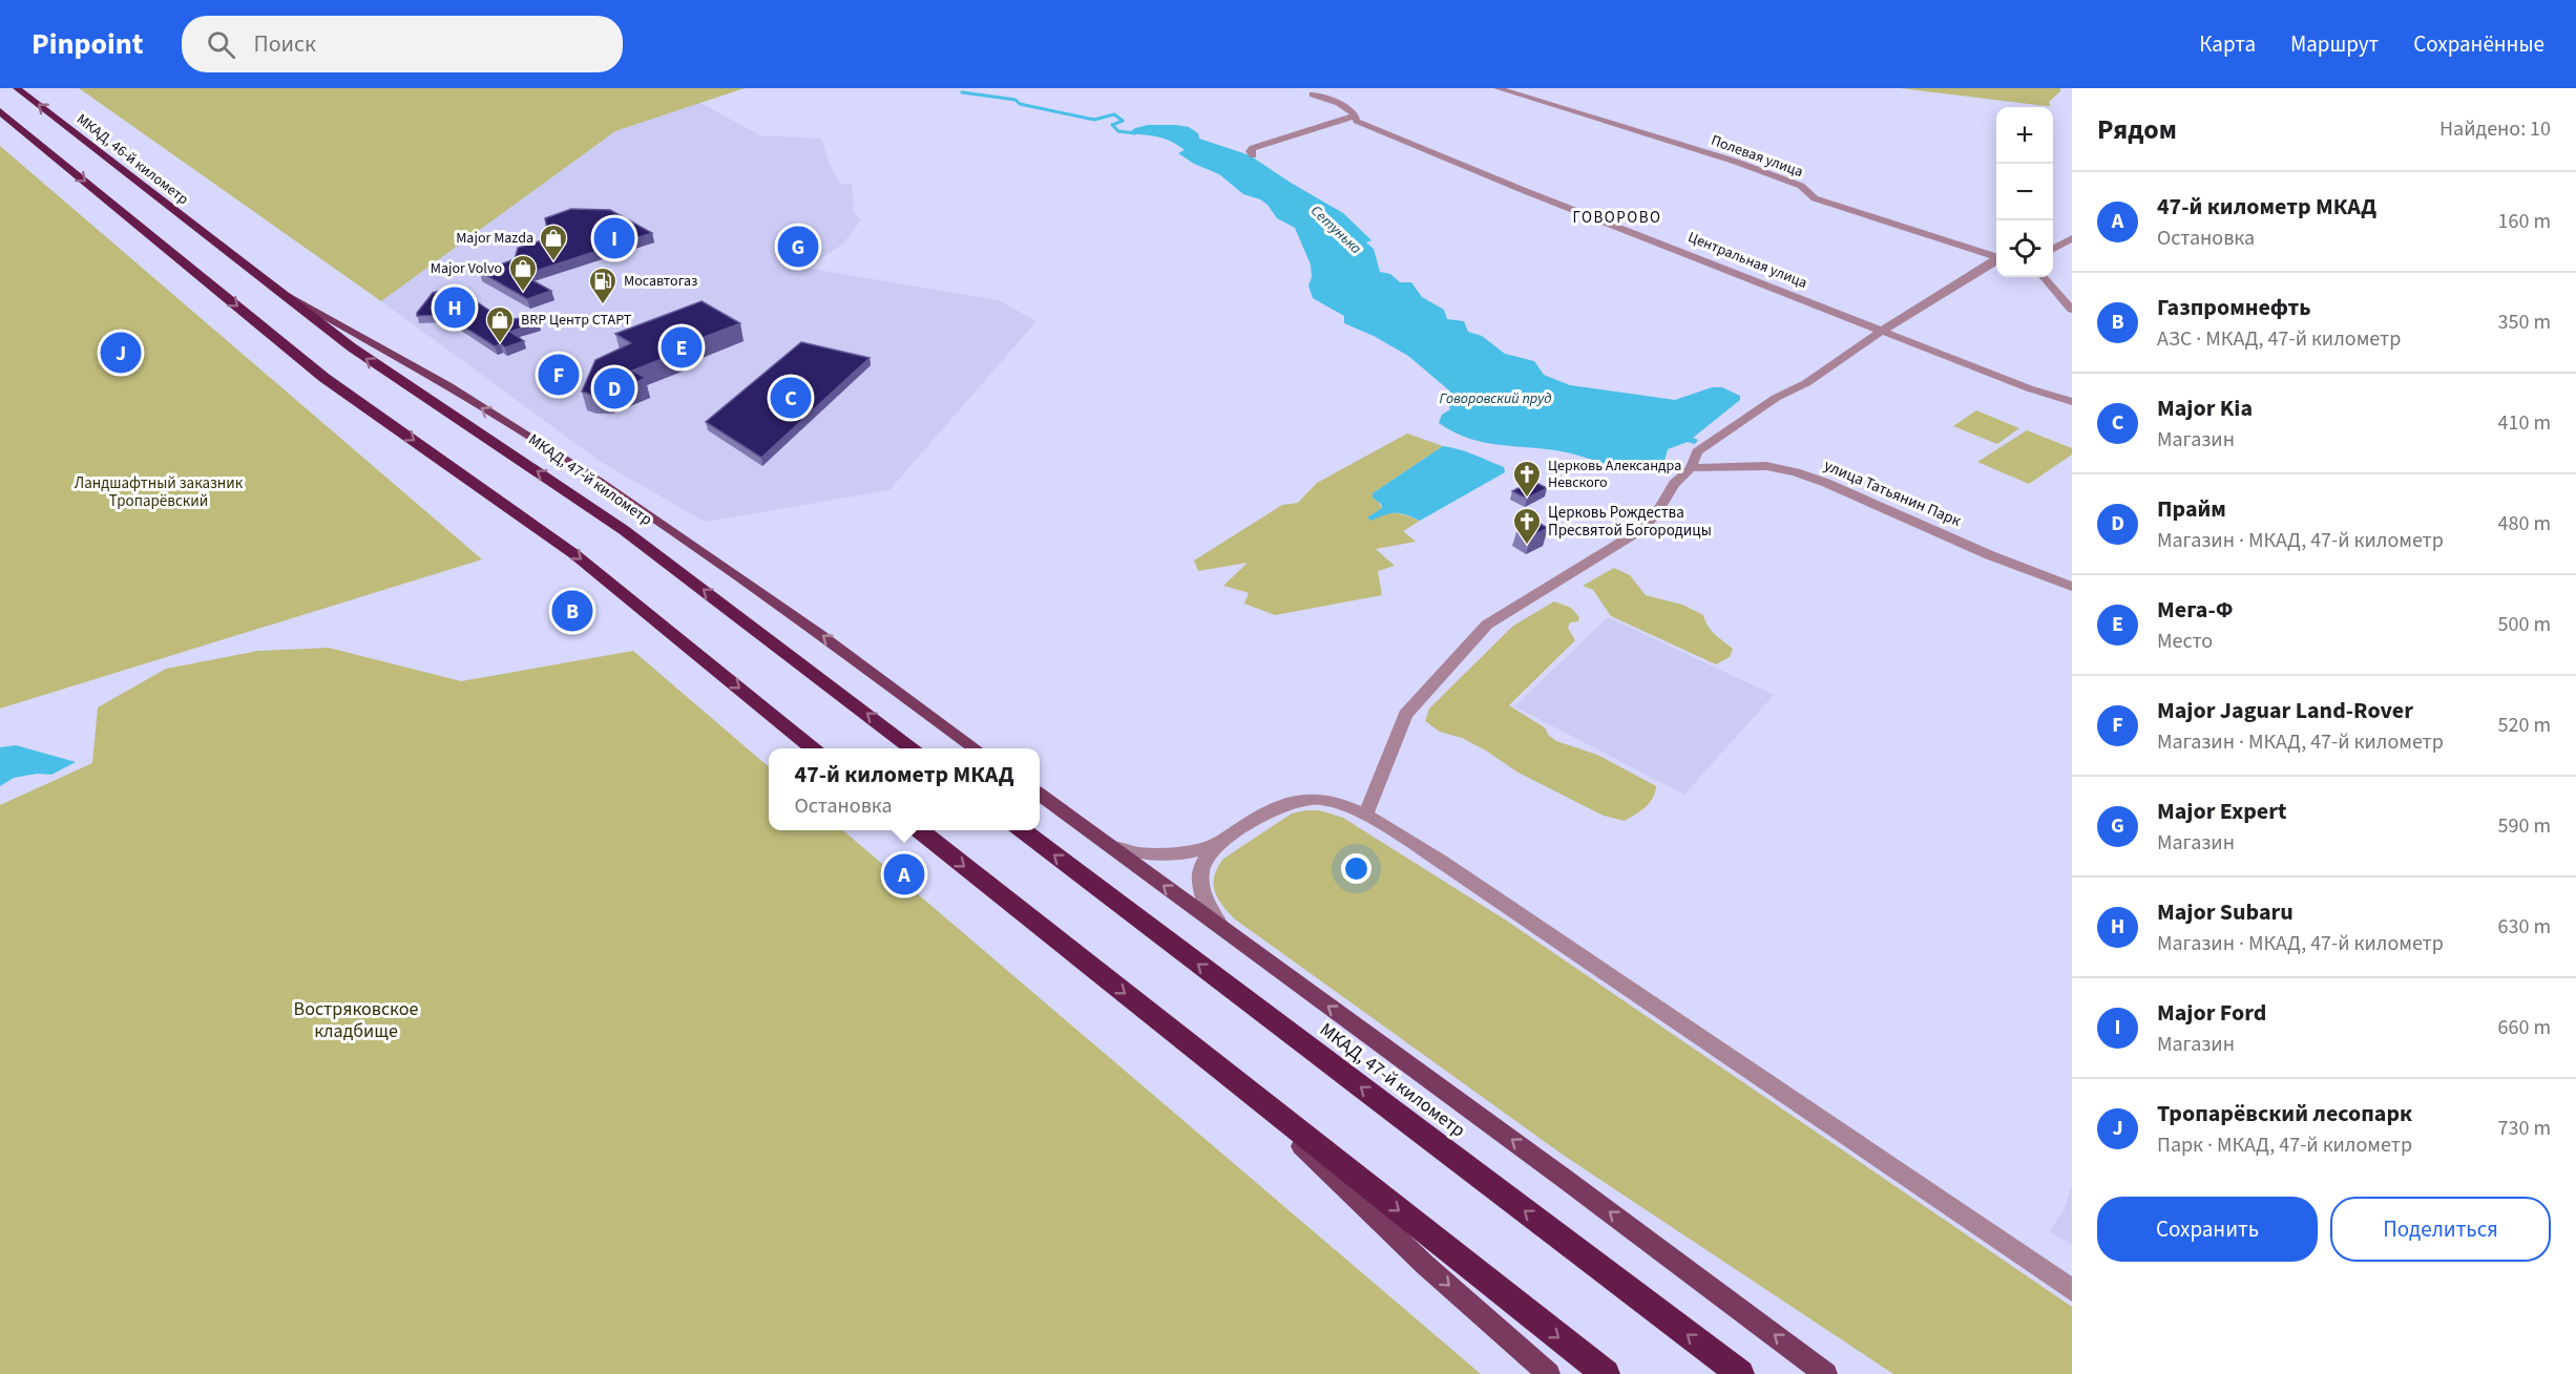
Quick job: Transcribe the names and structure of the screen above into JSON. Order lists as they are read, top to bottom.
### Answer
{
  "streets": {
    "highway": ["МКАД, 46-й километр", "МКАД, 47-й километр"],
    "street": ["Полевая улица", "Центральная улица", "улица Татьянин Парк"]
  },
  "crossings": [
    ["МКАД, 46-й километр", "МКАД, 47-й километр"]
  ],
  "districts": ["ГОВОРОВО"],
  "water": ["Сетунька", "Говоровский пруд"],
  "parks": ["Ландшафтный заказник Тропарёвский", "Востряковское кладбище"],
  "places": {
    "shop": ["Major Mazda", "Major Volvo", "BRP Центр СТАРТ"],
    "fuel station": ["Мосавтогаз"],
    "church": ["Церковь Александра Невского", "Церковь Рождества Пресвятой Богородицы"]
  },
  "page": {
    "header": "Pinpoint",
    "search": "Поиск",
    "nav": ["Карта", "Маршрут", "Сохранённые"],
    "heading": ["Рядом", "Найдено: 10"],
    "map_buttons": ["+", "−"],
    "list": [
      {
        "mark": "A",
        "name": "47-й километр МКАД",
        "note": "Остановка",
        "value": "160 m"
      },
      {
        "mark": "B",
        "name": "Газпромнефть",
        "note": "АЗС · МКАД, 47-й километр",
        "value": "350 m"
      },
      {
        "mark": "C",
        "name": "Major Kia",
        "note": "Магазин",
        "value": "410 m"
      },
      {
        "mark": "D",
        "name": "Прайм",
        "note": "Магазин · МКАД, 47-й километр",
        "value": "480 m"
      },
      {
        "mark": "E",
        "name": "Мега-Ф",
        "note": "Место",
        "value": "500 m"
      },
      {
        "mark": "F",
        "name": "Major Jaguar Land-Rover",
        "note": "Магазин · МКАД, 47-й километр",
        "value": "520 m"
      },
      {
        "mark": "G",
        "name": "Major Expert",
        "note": "Магазин",
        "value": "590 m"
      },
      {
        "mark": "H",
        "name": "Major Subaru",
        "note": "Магазин · МКАД, 47-й километр",
        "value": "630 m"
      },
      {
        "mark": "I",
        "name": "Major Ford",
        "note": "Магазин",
        "value": "660 m"
      },
      {
        "mark": "J",
        "name": "Тропарёвский лесопарк",
        "note": "Парк · МКАД, 47-й километр",
        "value": "730 m"
      }
    ],
    "pins": [
      "I",
      "G",
      "H",
      "E",
      "J",
      "F",
      "D",
      "C",
      "B",
      "A"
    ],
    "popup": ["47-й километр МКАД", "Остановка"],
    "buttons": ["Сохранить", "Поделиться"]
  }
}
